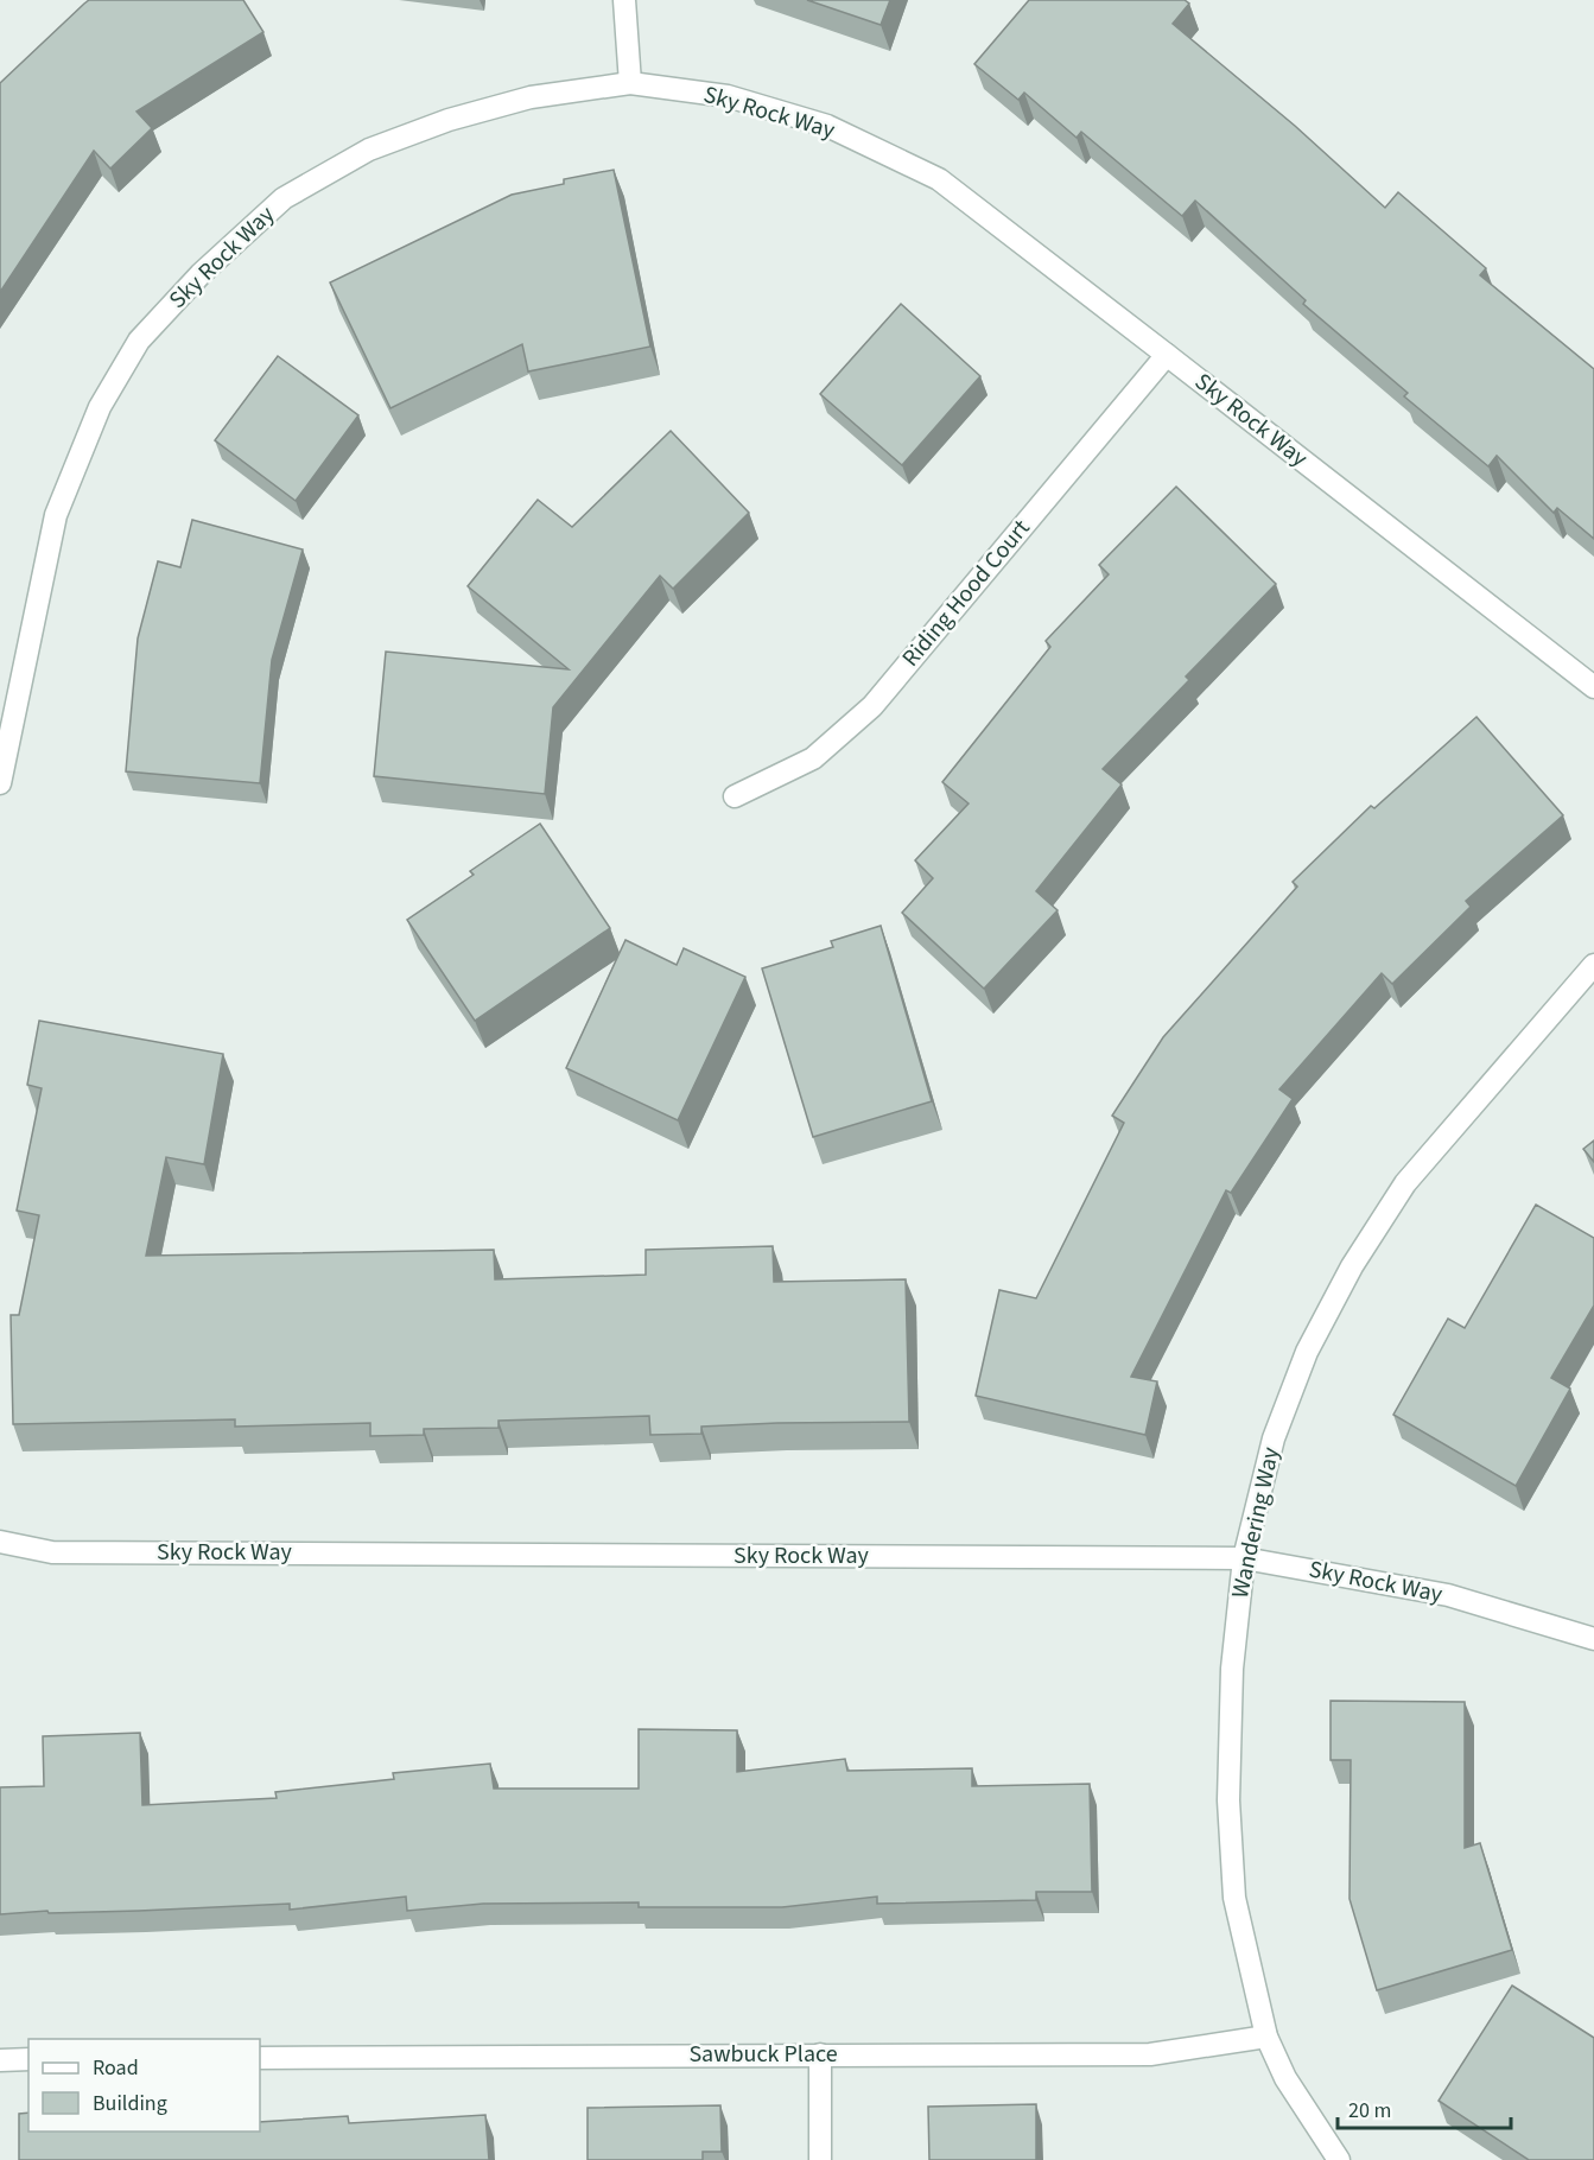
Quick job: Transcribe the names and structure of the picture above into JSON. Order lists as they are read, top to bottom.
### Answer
{
  "streets": {
    "street": [
      "Sky Rock Way",
      "Riding Hood Court",
      "Wandering Way",
      "Sawbuck Place"
    ]
  },
  "crossings": [
    ["Sky Rock Way", "Riding Hood Court"],
    ["Sky Rock Way", "Wandering Way"],
    ["Wandering Way", "Sawbuck Place"]
  ],
  "legend": ["Road", "Building"],
  "scale_bar": "20 m"
}
